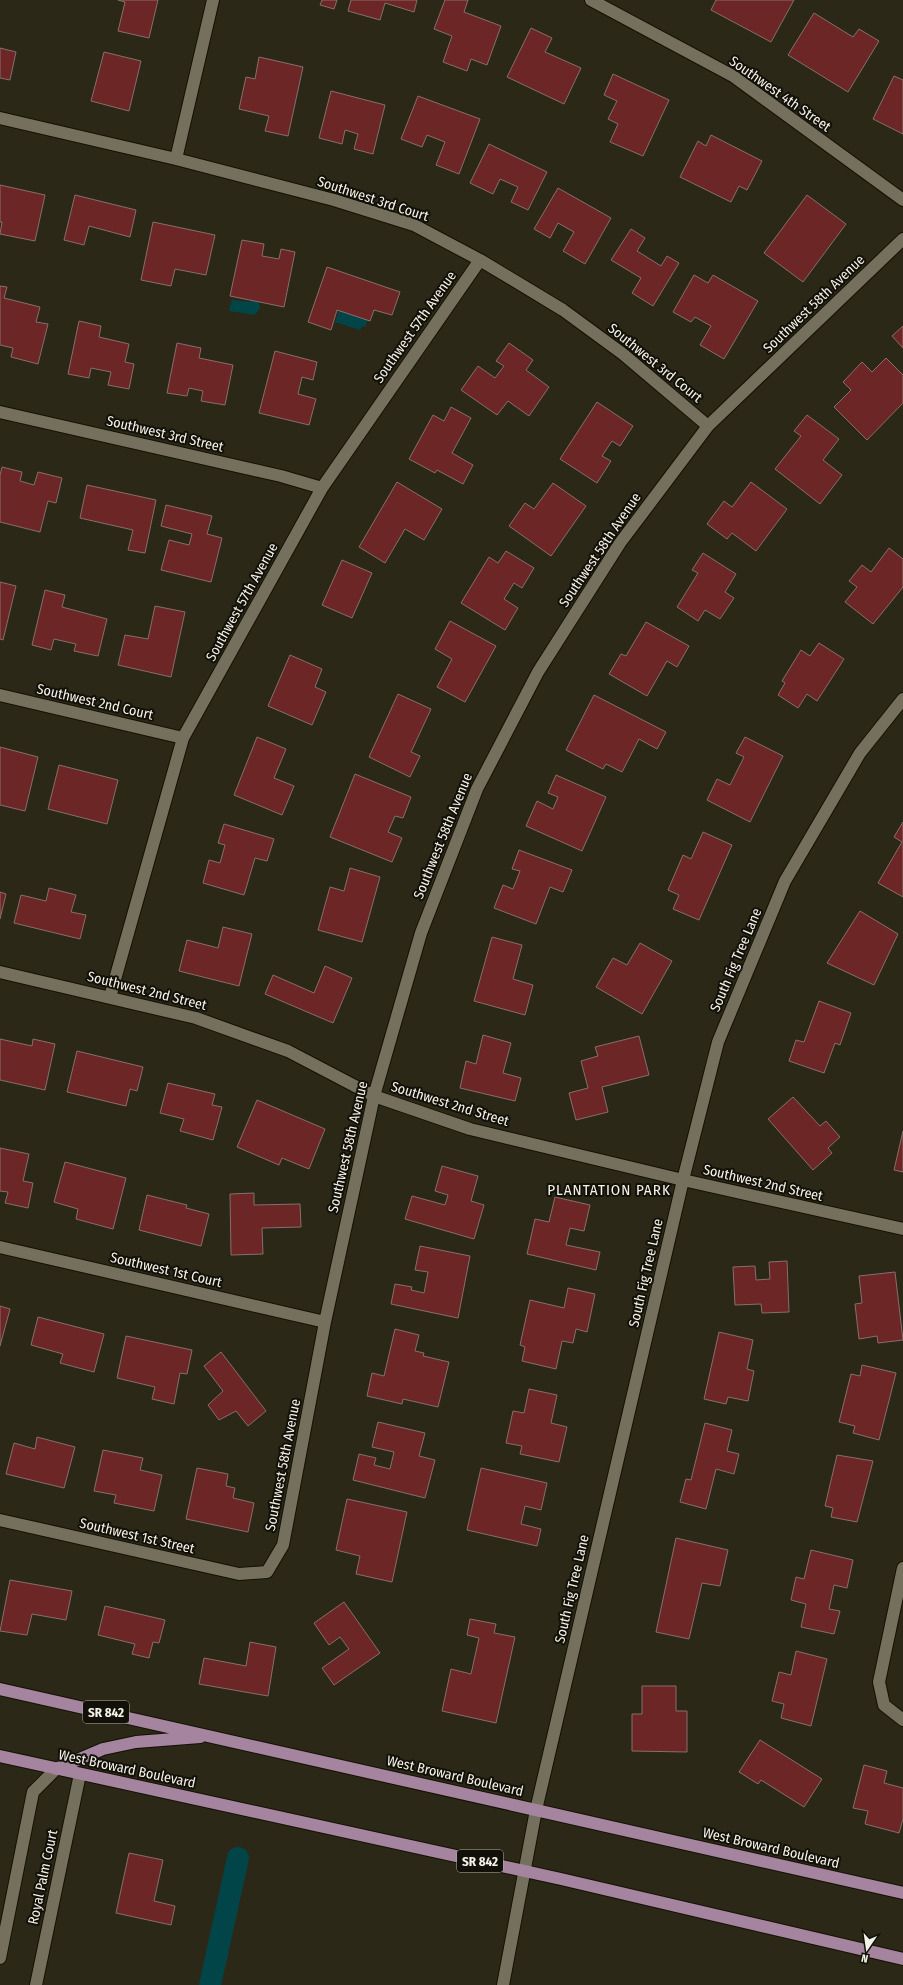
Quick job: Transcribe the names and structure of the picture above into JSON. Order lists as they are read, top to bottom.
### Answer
{
  "streets": {
    "main road": ["SR 842", "West Broward Boulevard"],
    "street": [
      "Southwest 4th Street",
      "Southwest 3rd Court",
      "Southwest 58th Avenue",
      "Southwest 57th Avenue",
      "Southwest 3rd Street",
      "Southwest 2nd Court",
      "South Fig Tree Lane",
      "Southwest 2nd Street",
      "Southwest 1st Court",
      "Southwest 1st Street",
      "Royal Palm Court"
    ]
  },
  "crossings": [
    ["Southwest 3rd Court", "Southwest 58th Avenue"],
    ["Southwest 3rd Court", "Southwest 57th Avenue"],
    ["Southwest 58th Avenue", "Southwest 2nd Street"],
    ["Southwest 58th Avenue", "Southwest 1st Court"],
    ["Southwest 58th Avenue", "Southwest 1st Street"],
    ["Southwest 57th Avenue", "Southwest 3rd Street"],
    ["Southwest 57th Avenue", "Southwest 2nd Court"],
    ["Southwest 57th Avenue", "Southwest 2nd Street"],
    ["South Fig Tree Lane", "Southwest 2nd Street"],
    ["South Fig Tree Lane", "West Broward Boulevard"],
    ["West Broward Boulevard", "Royal Palm Court"]
  ],
  "districts": ["PLANTATION PARK"],
  "north": "bottom"
}
